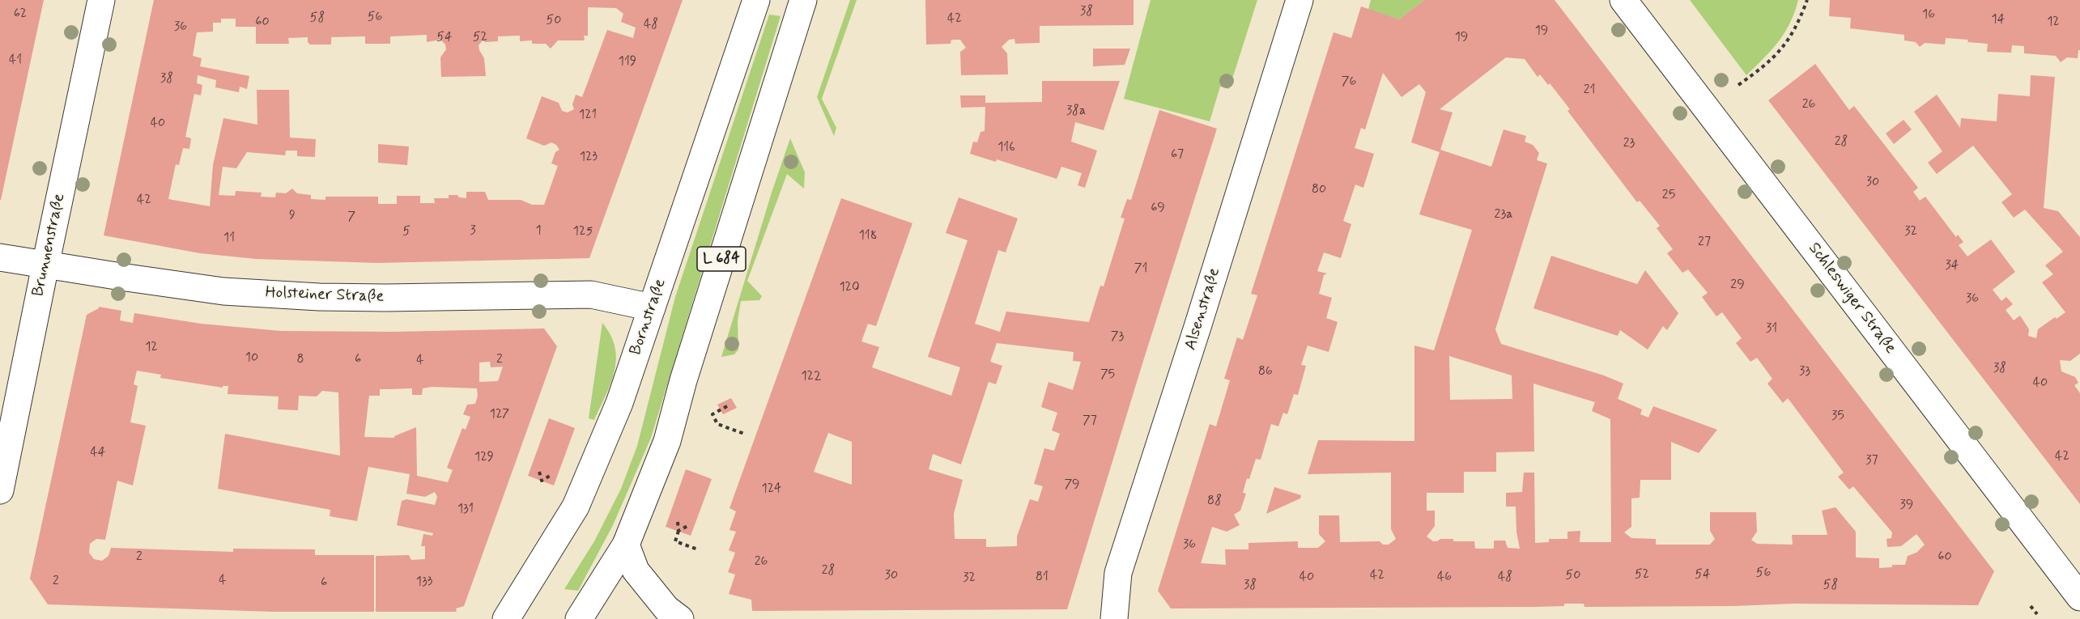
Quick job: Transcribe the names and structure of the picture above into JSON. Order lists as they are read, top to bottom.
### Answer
{
  "streets": {
    "street": [
      "Brunnenstraße",
      "L 684",
      "Holsteiner Straße",
      "Schleswiger Straße",
      "Alsenstraße",
      "Bornstraße"
    ]
  },
  "crossings": [
    ["Brunnenstraße", "Holsteiner Straße"],
    ["Holsteiner Straße", "Bornstraße"]
  ],
  "house_numbers": [
    "38",
    "62",
    "16",
    "56",
    "58",
    "42",
    "14",
    "50",
    "60",
    "12",
    "48",
    "36",
    "19",
    "54",
    "52",
    "19",
    "41",
    "119",
    "38",
    "76",
    "21",
    "26",
    "38a",
    "121",
    "40",
    "28",
    "23",
    "116",
    "67",
    "123",
    "30",
    "80",
    "25",
    "42",
    "69",
    "23a",
    "9",
    "7",
    "3",
    "1",
    "5",
    "125",
    "32",
    "118",
    "11",
    "27",
    "34",
    "71",
    "29",
    "120",
    "36",
    "31",
    "73",
    "12",
    "10",
    "8",
    "6",
    "2",
    "4",
    "38",
    "86",
    "33",
    "75",
    "122",
    "40",
    "127",
    "35",
    "77",
    "44",
    "42",
    "129",
    "37",
    "79",
    "124",
    "88",
    "39",
    "131",
    "36",
    "2",
    "60",
    "26",
    "28",
    "56",
    "52",
    "54",
    "30",
    "42",
    "50",
    "81",
    "40",
    "46",
    "48",
    "32",
    "4",
    "2",
    "133",
    "6",
    "38",
    "58"
  ]
}
